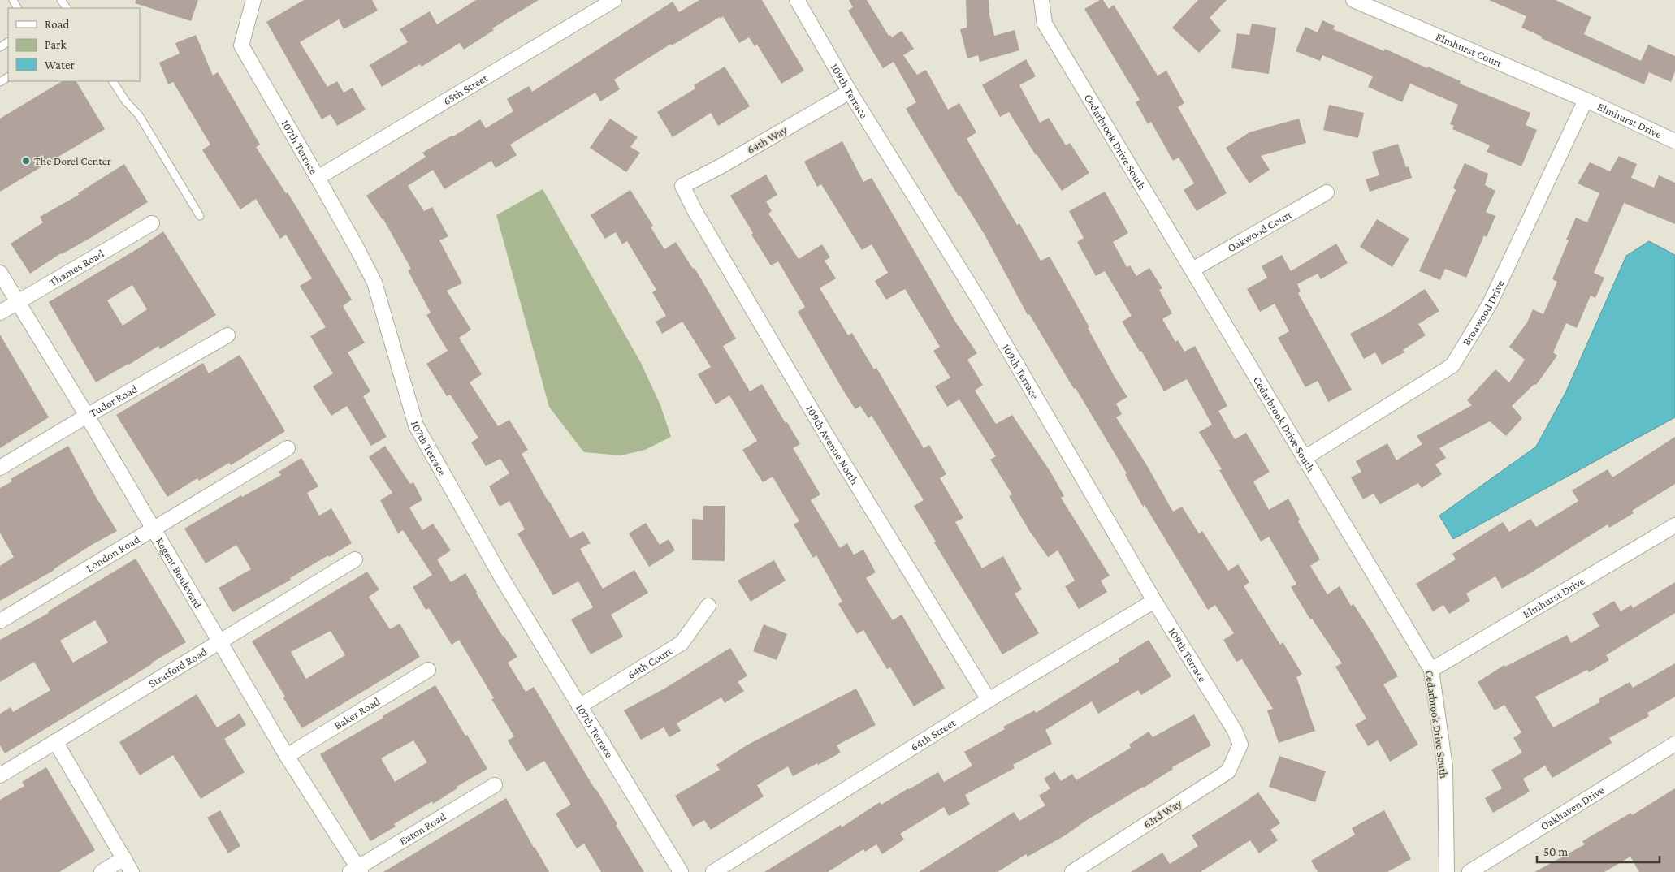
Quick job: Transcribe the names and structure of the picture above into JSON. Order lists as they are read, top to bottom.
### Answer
{
  "streets": {
    "street": [
      "Elmhurst Court",
      "65th Street",
      "109th Terrace",
      "Elmhurst Drive",
      "64th Way",
      "Cedarbrook Drive South",
      "107th Terrace",
      "Oakwood Court",
      "Thames Road",
      "Broawood Drive",
      "Tudor Road",
      "109th Avenue North",
      "London Road",
      "Regent Boulevard",
      "64th Court",
      "Stratford Road",
      "Baker Road",
      "64th Street",
      "Oakhaven Drive",
      "63rd Way",
      "Eaton Road"
    ]
  },
  "crossings": [
    ["Elmhurst Court", "Elmhurst Drive"],
    ["Elmhurst Court", "Broawood Drive"],
    ["65th Street", "107th Terrace"],
    ["109th Terrace", "64th Way"],
    ["109th Terrace", "64th Street"],
    ["109th Terrace", "63rd Way"],
    ["Elmhurst Drive", "Cedarbrook Drive South"],
    ["Elmhurst Drive", "Broawood Drive"],
    ["64th Way", "109th Avenue North"],
    ["Cedarbrook Drive South", "Oakwood Court"],
    ["Cedarbrook Drive South", "Broawood Drive"],
    ["107th Terrace", "64th Court"],
    ["Thames Road", "Regent Boulevard"],
    ["Tudor Road", "Regent Boulevard"],
    ["109th Avenue North", "64th Street"],
    ["London Road", "Regent Boulevard"],
    ["Regent Boulevard", "Stratford Road"],
    ["Regent Boulevard", "Baker Road"],
    ["Regent Boulevard", "Eaton Road"]
  ],
  "places": ["The Dorel Center"],
  "legend": ["Road", "Park", "Water"],
  "scale_bar": "50 m"
}
